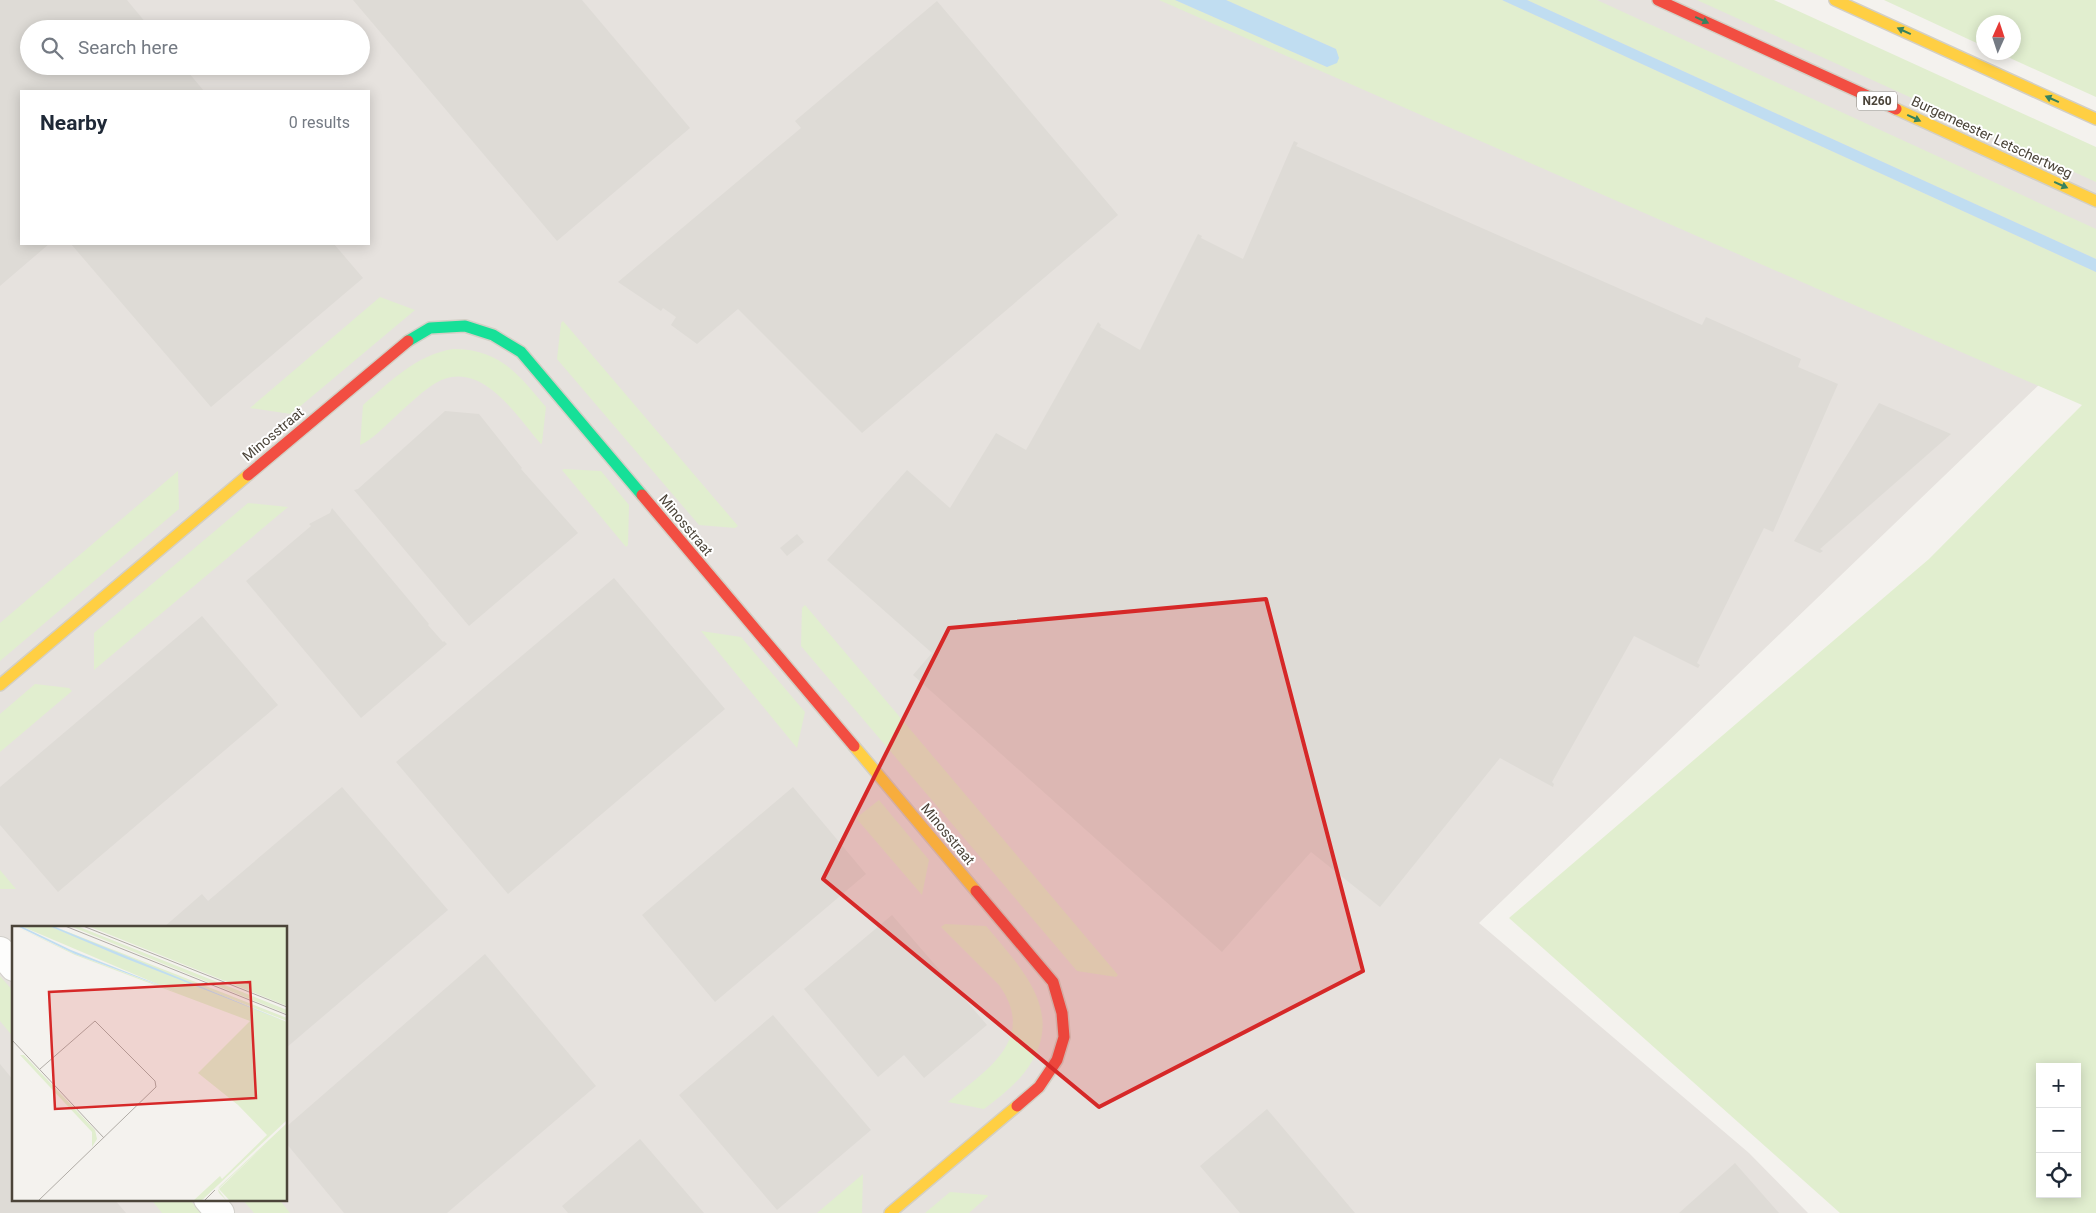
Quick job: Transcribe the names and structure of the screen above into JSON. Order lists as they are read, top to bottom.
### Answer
{
  "streets": {
    "street": ["N260", "Burgemeester Letschertweg", "Minosstraat"]
  },
  "north": "top",
  "page": {
    "search": "Search here",
    "heading": ["Nearby", "0 results"],
    "map_buttons": ["+", "−"]
  }
}
